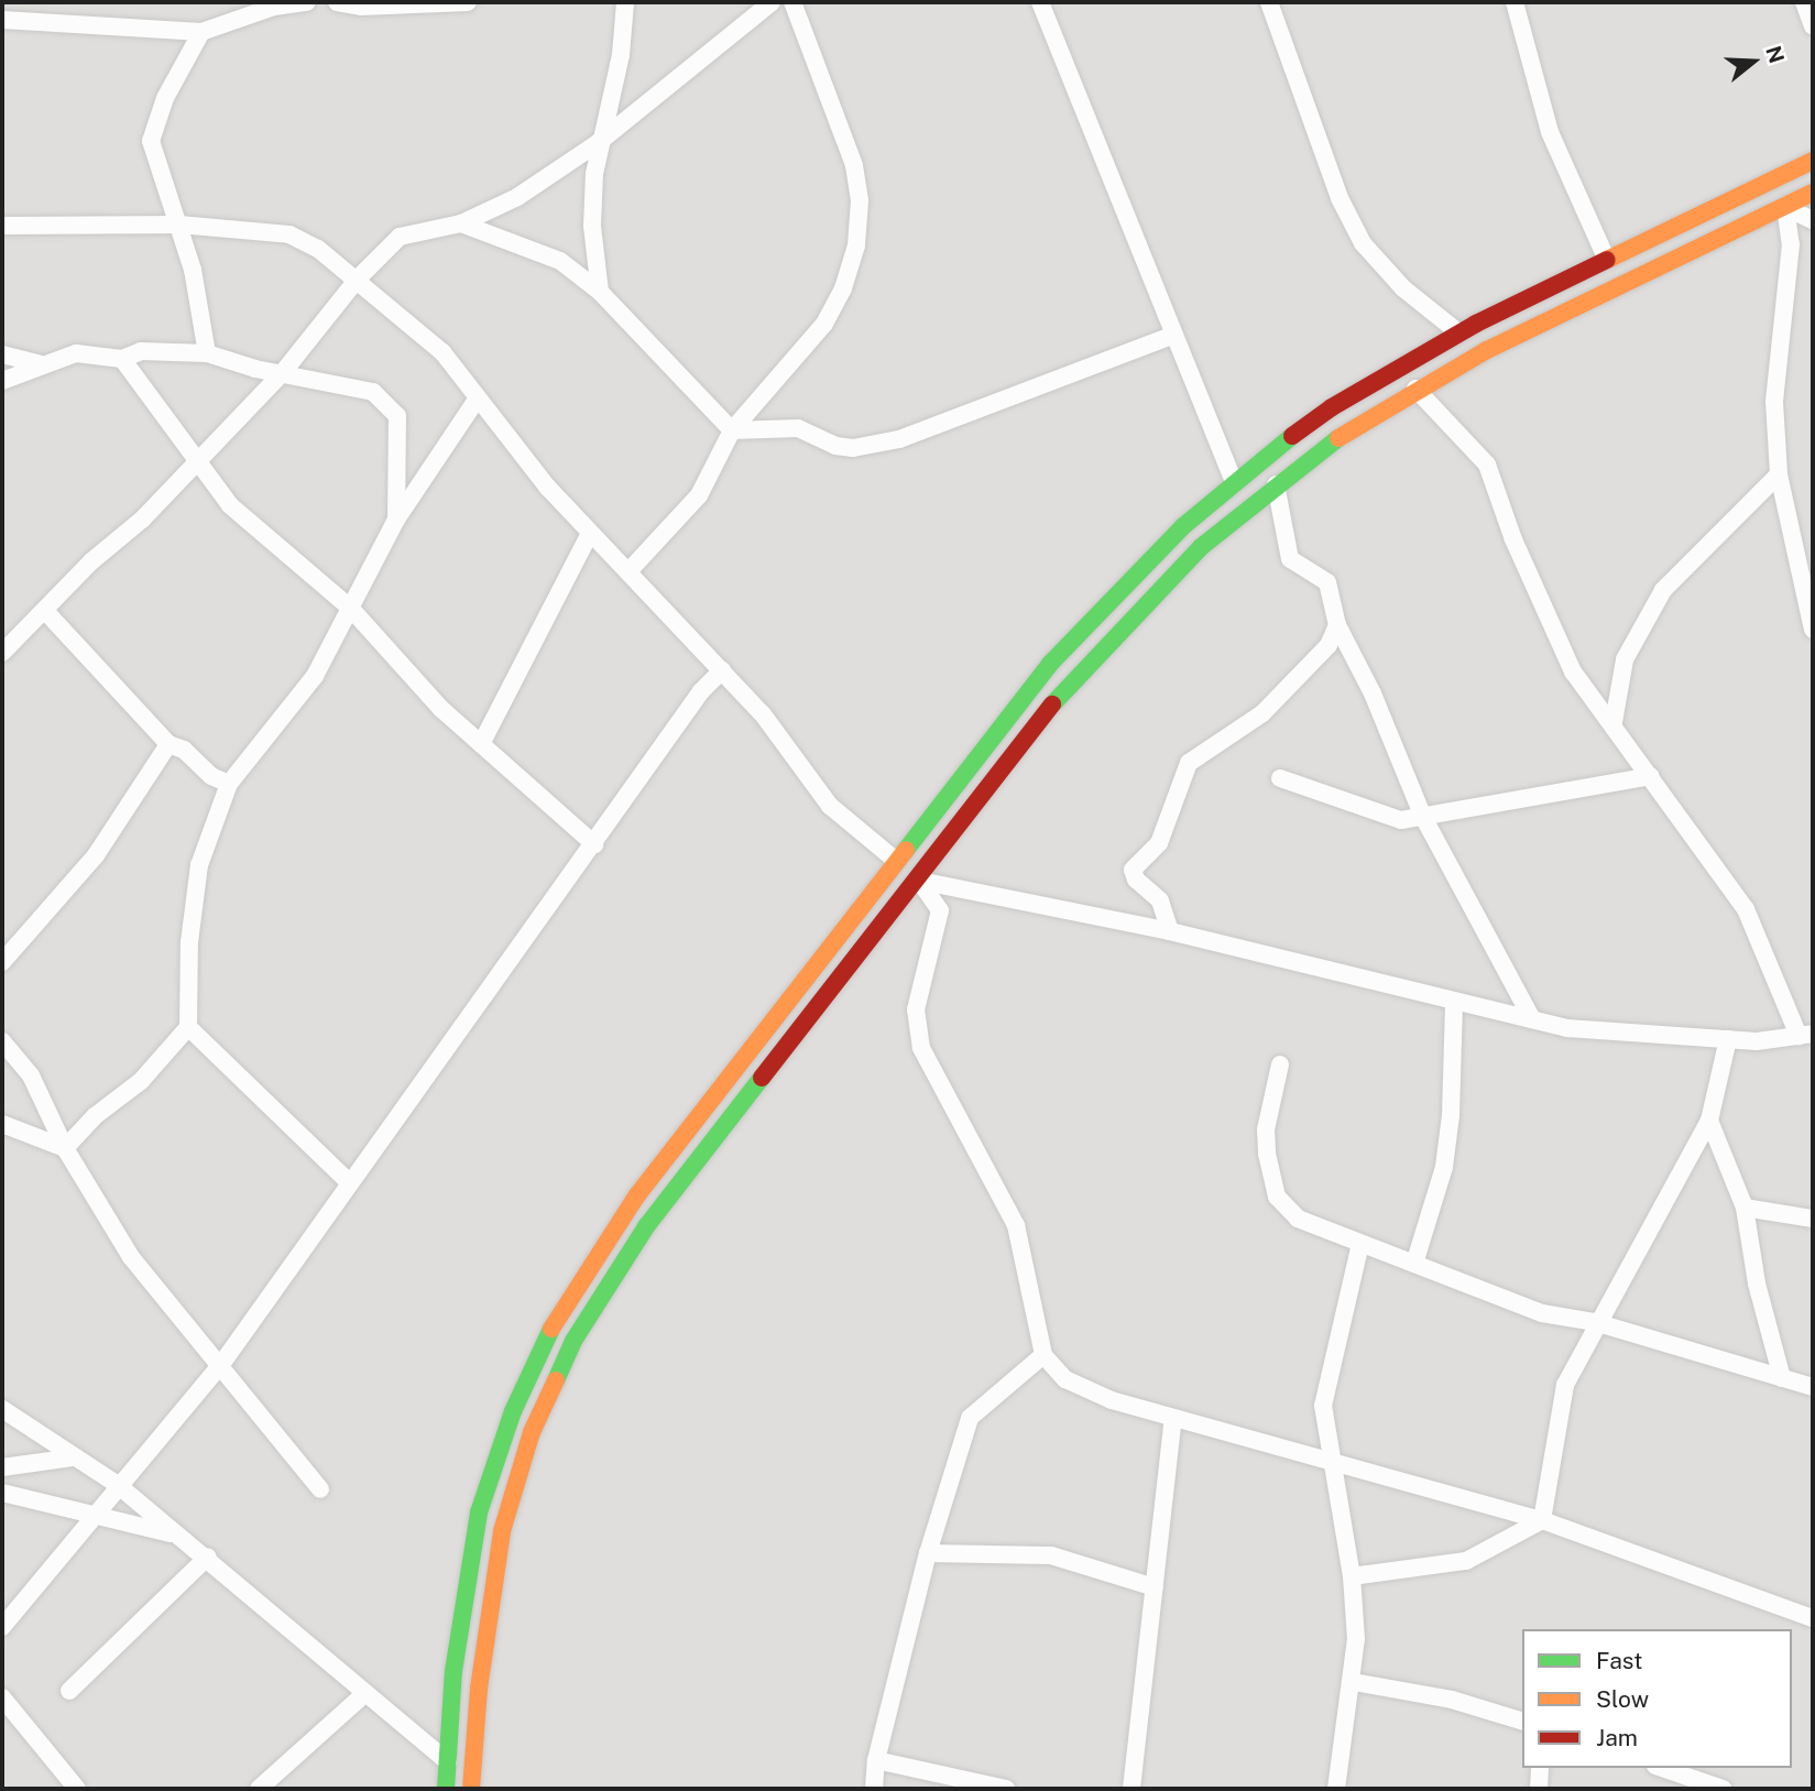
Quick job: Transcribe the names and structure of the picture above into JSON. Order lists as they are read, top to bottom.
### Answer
{
  "legend": ["Fast", "Slow", "Jam"],
  "north": "right"
}
